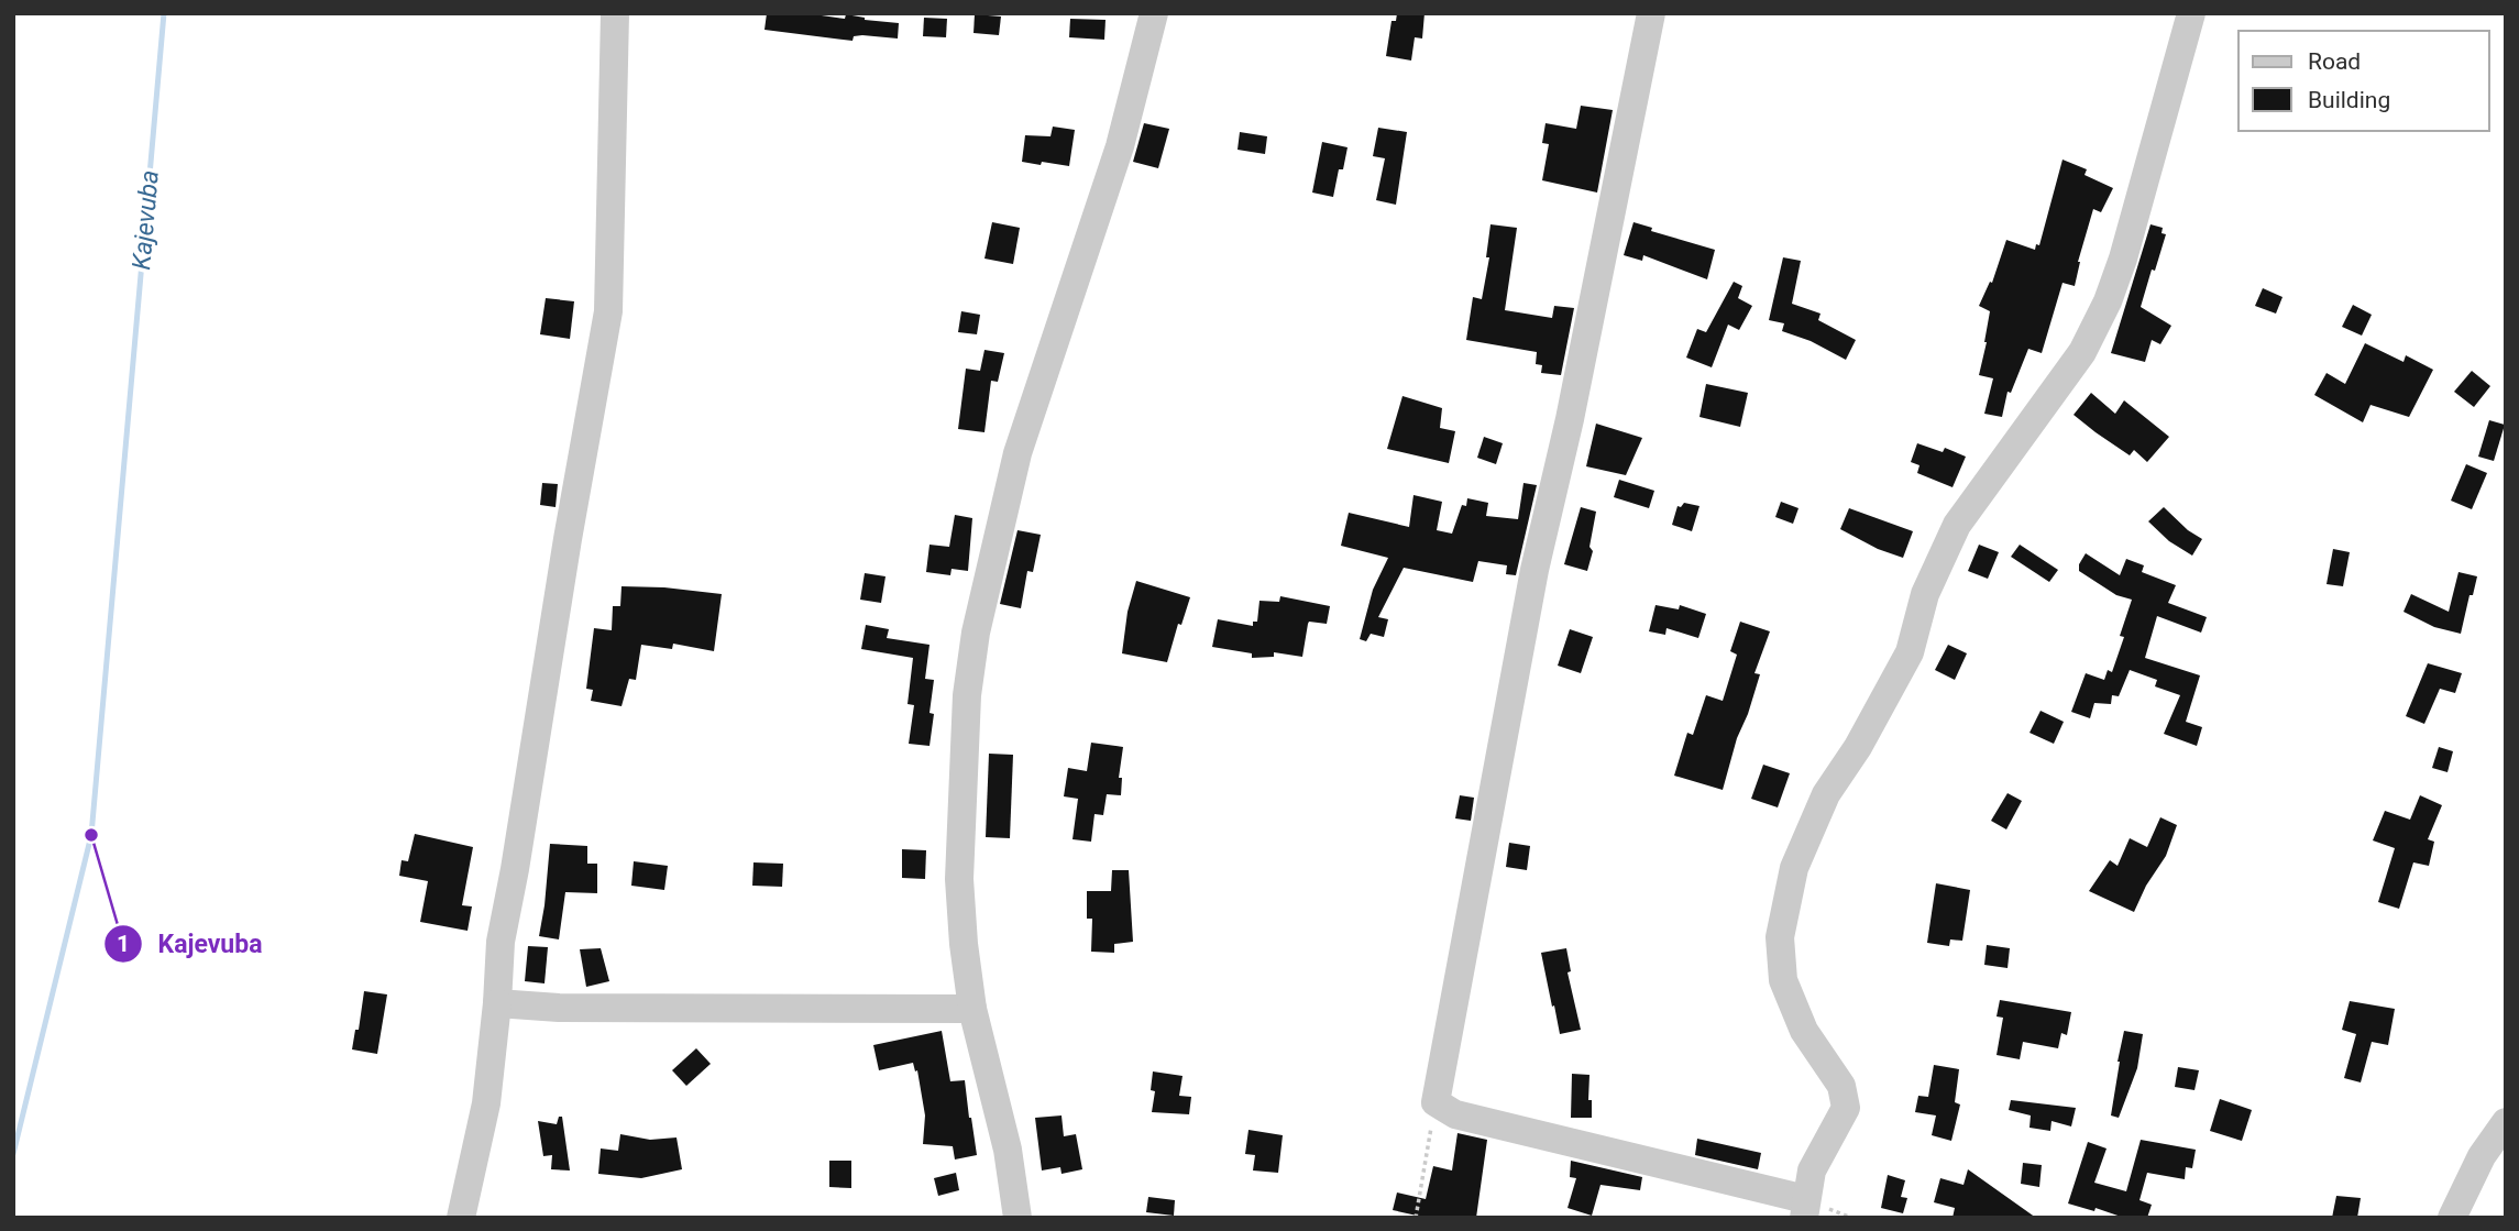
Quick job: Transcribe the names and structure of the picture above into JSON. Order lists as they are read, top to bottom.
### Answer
{
  "water": ["Kajevuba"],
  "places": ["Kajevuba"],
  "legend": ["Road", "Building"]
}
